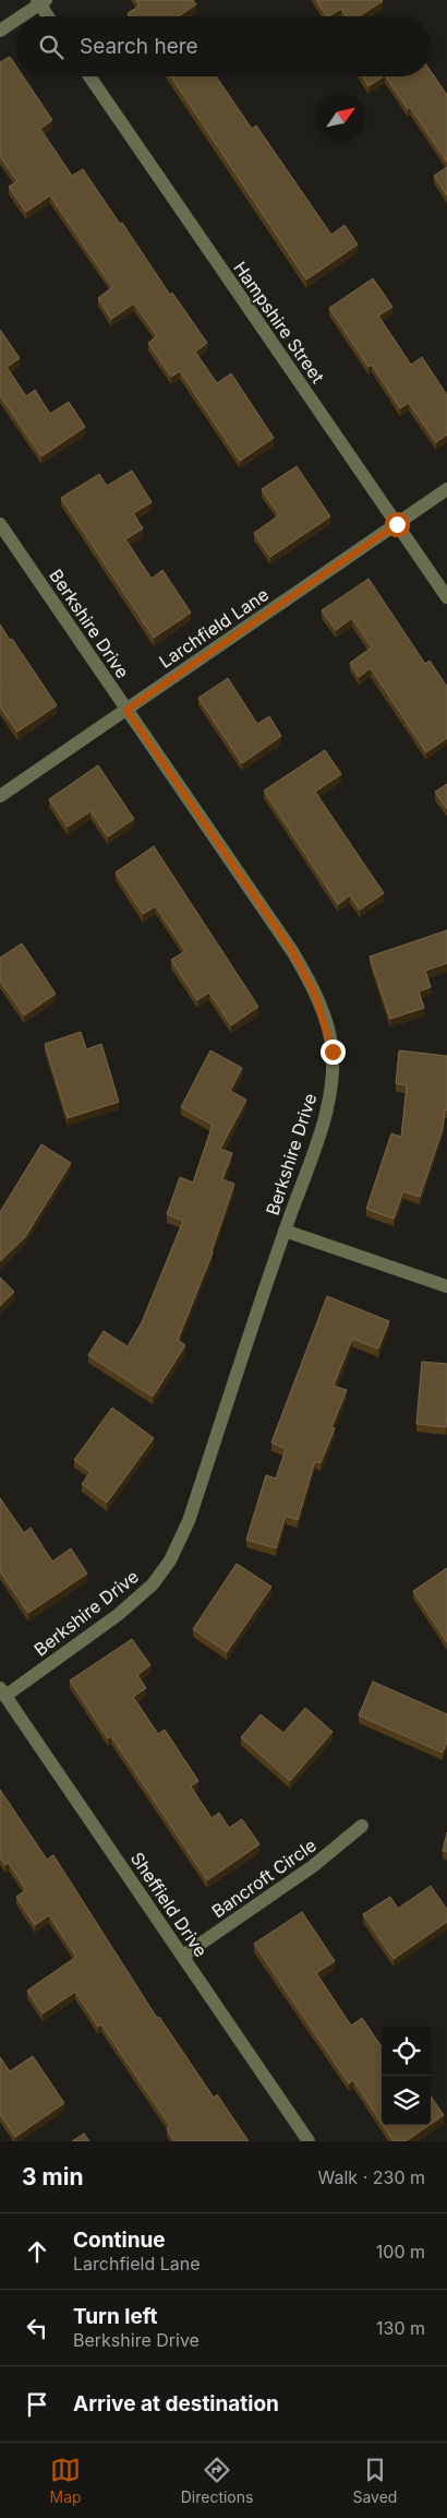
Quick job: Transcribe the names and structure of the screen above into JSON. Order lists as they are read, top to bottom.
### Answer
{
  "streets": {
    "street": [
      "Hampshire Street",
      "Berkshire Drive",
      "Larchfield Lane",
      "Bancroft Circle",
      "Sheffield Drive"
    ]
  },
  "crossings": [
    ["Hampshire Street", "Larchfield Lane"],
    ["Berkshire Drive", "Larchfield Lane"],
    ["Berkshire Drive", "Sheffield Drive"],
    ["Bancroft Circle", "Sheffield Drive"]
  ],
  "north": "top right",
  "page": {
    "search": "Search here",
    "heading": ["3 min", "Walk · 230 m"],
    "list": [
      ["Continue", "Larchfield Lane", "100 m"],
      ["Turn left", "Berkshire Drive", "130 m"],
      "Arrive at destination"
    ],
    "nav": ["Map", "Directions", "Saved"]
  }
}
